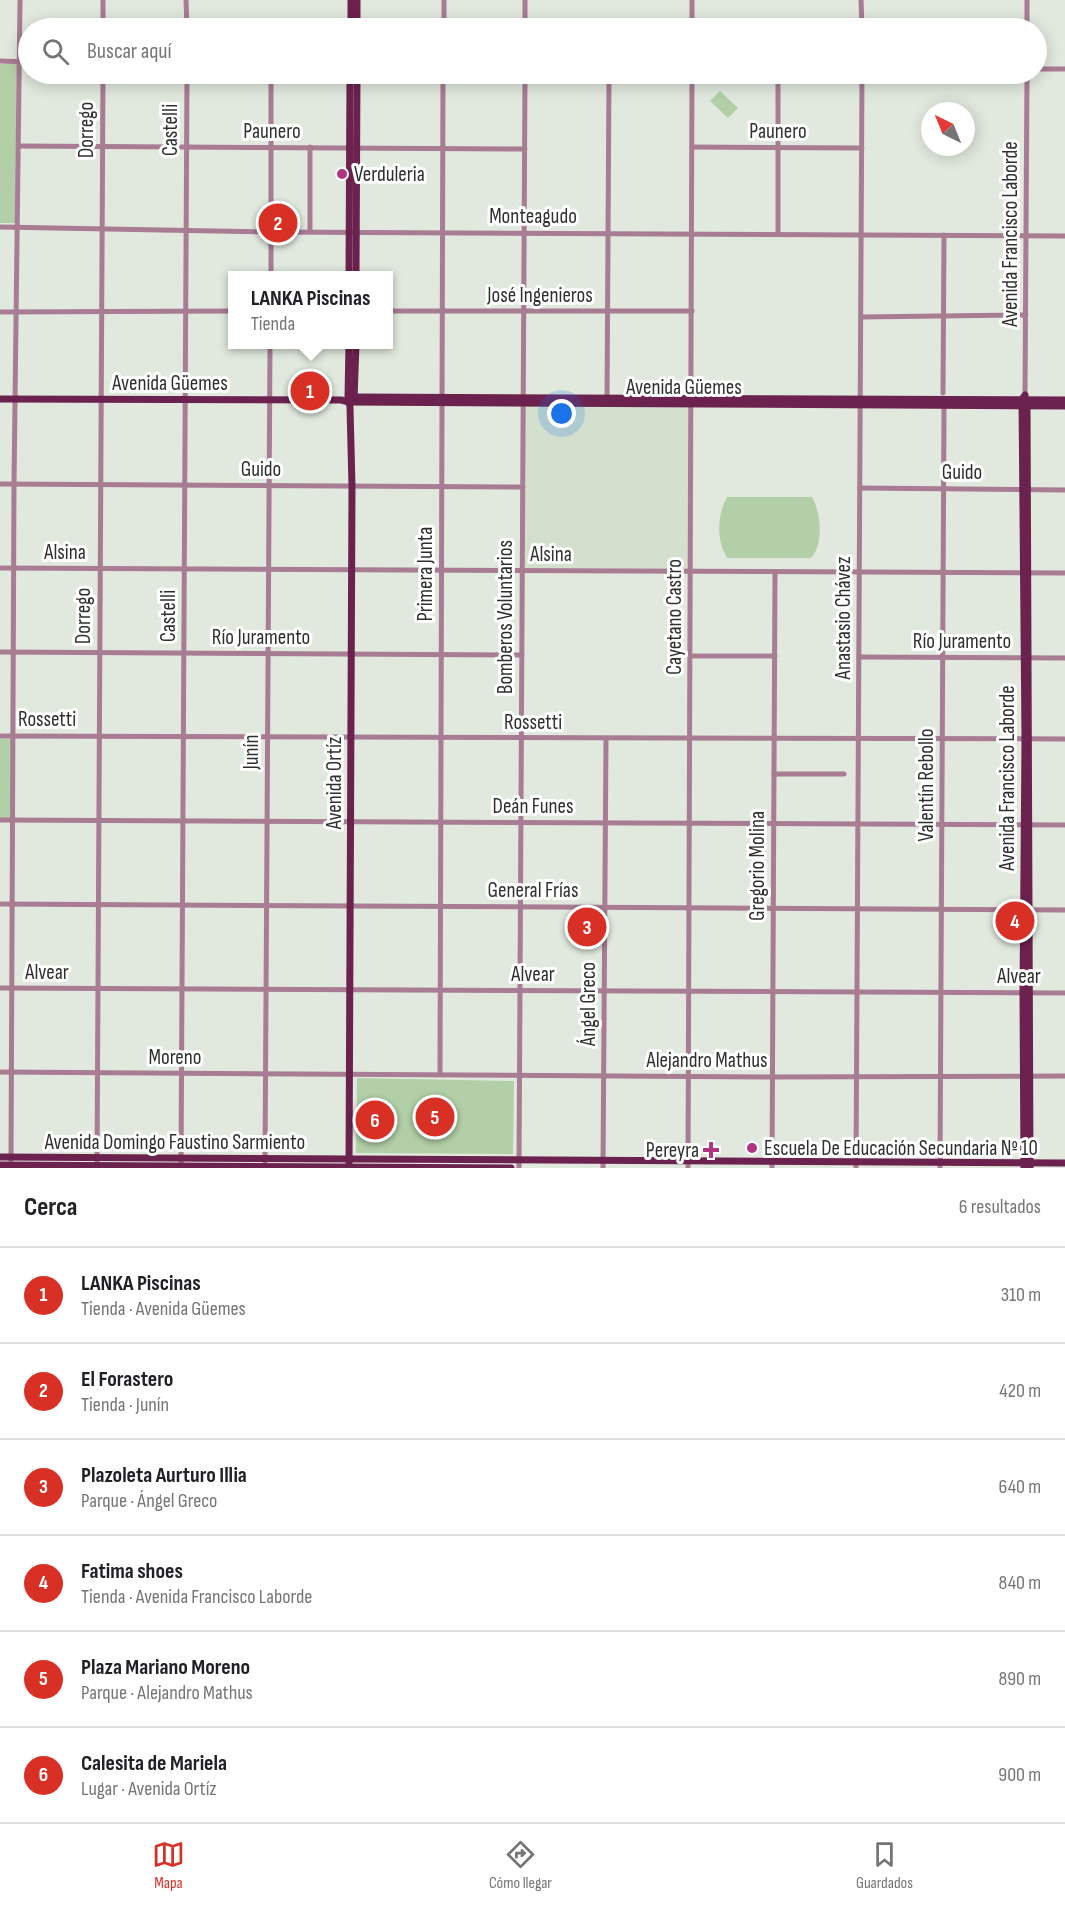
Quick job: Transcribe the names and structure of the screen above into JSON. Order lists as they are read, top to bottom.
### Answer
{
  "streets": {
    "main road": [
      "Avenida Francisco Laborde",
      "Avenida Güemes",
      "Avenida Ortíz",
      "Avenida Domingo Faustino Sarmiento"
    ],
    "street": [
      "Dorrego",
      "Castelli",
      "Paunero",
      "Monteagudo",
      "José Ingenieros",
      "Guido",
      "Alsina",
      "Primera Junta",
      "Bomberos Voluntarios",
      "Cayetano Castro",
      "Anastasio Chávez",
      "Río Juramento",
      "Rossetti",
      "Junín",
      "Valentín Rebollo",
      "Deán Funes",
      "Gregorio Molina",
      "General Frías",
      "Alvear",
      "Ángel Greco",
      "Moreno",
      "Alejandro Mathus"
    ]
  },
  "crossings": [
    ["Dorrego", "Paunero"],
    ["Dorrego", "Monteagudo"],
    ["Dorrego", "Avenida Güemes"],
    ["Dorrego", "Guido"],
    ["Dorrego", "Alsina"],
    ["Dorrego", "Río Juramento"],
    ["Dorrego", "Rossetti"],
    ["Dorrego", "Deán Funes"],
    ["Dorrego", "General Frías"],
    ["Dorrego", "Alvear"],
    ["Dorrego", "Moreno"],
    ["Dorrego", "Avenida Domingo Faustino Sarmiento"],
    ["Castelli", "Paunero"],
    ["Castelli", "Monteagudo"],
    ["Castelli", "Avenida Güemes"],
    ["Castelli", "Guido"],
    ["Castelli", "Alsina"],
    ["Castelli", "Río Juramento"],
    ["Castelli", "Rossetti"],
    ["Castelli", "Deán Funes"],
    ["Castelli", "General Frías"],
    ["Castelli", "Alvear"],
    ["Castelli", "Moreno"],
    ["Castelli", "Avenida Domingo Faustino Sarmiento"],
    ["Paunero", "Primera Junta"],
    ["Paunero", "Bomberos Voluntarios"],
    ["Paunero", "Cayetano Castro"],
    ["Paunero", "Anastasio Chávez"],
    ["Monteagudo", "Avenida Francisco Laborde"],
    ["Monteagudo", "Primera Junta"],
    ["Monteagudo", "Bomberos Voluntarios"],
    ["Monteagudo", "Cayetano Castro"],
    ["Monteagudo", "Anastasio Chávez"],
    ["Avenida Francisco Laborde", "Avenida Güemes"],
    ["Avenida Francisco Laborde", "Guido"],
    ["Avenida Francisco Laborde", "Alsina"],
    ["Avenida Francisco Laborde", "Río Juramento"],
    ["Avenida Francisco Laborde", "Rossetti"],
    ["Avenida Francisco Laborde", "Deán Funes"],
    ["Avenida Francisco Laborde", "General Frías"],
    ["Avenida Francisco Laborde", "Alvear"],
    ["Avenida Francisco Laborde", "Alejandro Mathus"],
    ["José Ingenieros", "Primera Junta"],
    ["José Ingenieros", "Bomberos Voluntarios"],
    ["José Ingenieros", "Cayetano Castro"],
    ["Avenida Güemes", "Primera Junta"],
    ["Avenida Güemes", "Bomberos Voluntarios"],
    ["Avenida Güemes", "Cayetano Castro"],
    ["Avenida Güemes", "Anastasio Chávez"],
    ["Avenida Güemes", "Junín"],
    ["Avenida Güemes", "Avenida Ortíz"],
    ["Guido", "Primera Junta"],
    ["Guido", "Bomberos Voluntarios"],
    ["Guido", "Anastasio Chávez"],
    ["Guido", "Junín"],
    ["Guido", "Avenida Ortíz"],
    ["Guido", "Valentín Rebollo"],
    ["Alsina", "Primera Junta"],
    ["Alsina", "Bomberos Voluntarios"],
    ["Alsina", "Cayetano Castro"],
    ["Alsina", "Anastasio Chávez"],
    ["Alsina", "Junín"],
    ["Alsina", "Avenida Ortíz"],
    ["Alsina", "Valentín Rebollo"],
    ["Alsina", "Gregorio Molina"],
    ["Primera Junta", "Río Juramento"],
    ["Primera Junta", "Rossetti"],
    ["Primera Junta", "Deán Funes"],
    ["Primera Junta", "General Frías"],
    ["Primera Junta", "Alvear"],
    ["Primera Junta", "Alejandro Mathus"],
    ["Bomberos Voluntarios", "Río Juramento"],
    ["Bomberos Voluntarios", "Rossetti"],
    ["Bomberos Voluntarios", "Deán Funes"],
    ["Bomberos Voluntarios", "General Frías"],
    ["Bomberos Voluntarios", "Alvear"],
    ["Bomberos Voluntarios", "Alejandro Mathus"],
    ["Cayetano Castro", "Rossetti"],
    ["Cayetano Castro", "Deán Funes"],
    ["Cayetano Castro", "General Frías"],
    ["Cayetano Castro", "Alvear"],
    ["Cayetano Castro", "Alejandro Mathus"],
    ["Anastasio Chávez", "Río Juramento"],
    ["Anastasio Chávez", "Rossetti"],
    ["Anastasio Chávez", "Deán Funes"],
    ["Anastasio Chávez", "General Frías"],
    ["Anastasio Chávez", "Alvear"],
    ["Anastasio Chávez", "Alejandro Mathus"],
    ["Río Juramento", "Junín"],
    ["Río Juramento", "Avenida Ortíz"],
    ["Río Juramento", "Valentín Rebollo"],
    ["Rossetti", "Junín"],
    ["Rossetti", "Avenida Ortíz"],
    ["Rossetti", "Valentín Rebollo"],
    ["Rossetti", "Gregorio Molina"],
    ["Rossetti", "Ángel Greco"],
    ["Junín", "Deán Funes"],
    ["Junín", "General Frías"],
    ["Junín", "Alvear"],
    ["Junín", "Moreno"],
    ["Junín", "Avenida Domingo Faustino Sarmiento"],
    ["Avenida Ortíz", "Deán Funes"],
    ["Avenida Ortíz", "General Frías"],
    ["Avenida Ortíz", "Alvear"],
    ["Avenida Ortíz", "Moreno"],
    ["Avenida Ortíz", "Alejandro Mathus"],
    ["Avenida Ortíz", "Avenida Domingo Faustino Sarmiento"],
    ["Valentín Rebollo", "Deán Funes"],
    ["Valentín Rebollo", "General Frías"],
    ["Valentín Rebollo", "Alvear"],
    ["Valentín Rebollo", "Alejandro Mathus"],
    ["Deán Funes", "Gregorio Molina"],
    ["Deán Funes", "Ángel Greco"],
    ["Gregorio Molina", "General Frías"],
    ["Gregorio Molina", "Alvear"],
    ["Gregorio Molina", "Alejandro Mathus"],
    ["General Frías", "Ángel Greco"],
    ["Alvear", "Ángel Greco"],
    ["Ángel Greco", "Alejandro Mathus"],
    ["Moreno", "Alejandro Mathus"]
  ],
  "places": {
    "other": ["Verduleria", "Escuela De Educación Secundaria Nº 10"],
    "health": ["Pereyra"]
  },
  "north": "top left",
  "page": {
    "search": "Buscar aquí",
    "pins": [
      "2",
      "1",
      "4",
      "3",
      "5",
      "6"
    ],
    "popup": ["LANKA Piscinas", "Tienda"],
    "heading": ["Cerca", "6 resultados"],
    "list": [
      {
        "mark": "1",
        "name": "LANKA Piscinas",
        "note": "Tienda · Avenida Güemes",
        "value": "310 m"
      },
      {
        "mark": "2",
        "name": "El Forastero",
        "note": "Tienda · Junín",
        "value": "420 m"
      },
      {
        "mark": "3",
        "name": "Plazoleta Aurturo Illia",
        "note": "Parque · Ángel Greco",
        "value": "640 m"
      },
      {
        "mark": "4",
        "name": "Fatima shoes",
        "note": "Tienda · Avenida Francisco Laborde",
        "value": "840 m"
      },
      {
        "mark": "5",
        "name": "Plaza Mariano Moreno",
        "note": "Parque · Alejandro Mathus",
        "value": "890 m"
      },
      {
        "mark": "6",
        "name": "Calesita de Mariela",
        "note": "Lugar · Avenida Ortíz",
        "value": "900 m"
      }
    ],
    "nav": ["Mapa", "Cómo llegar", "Guardados"]
  }
}
